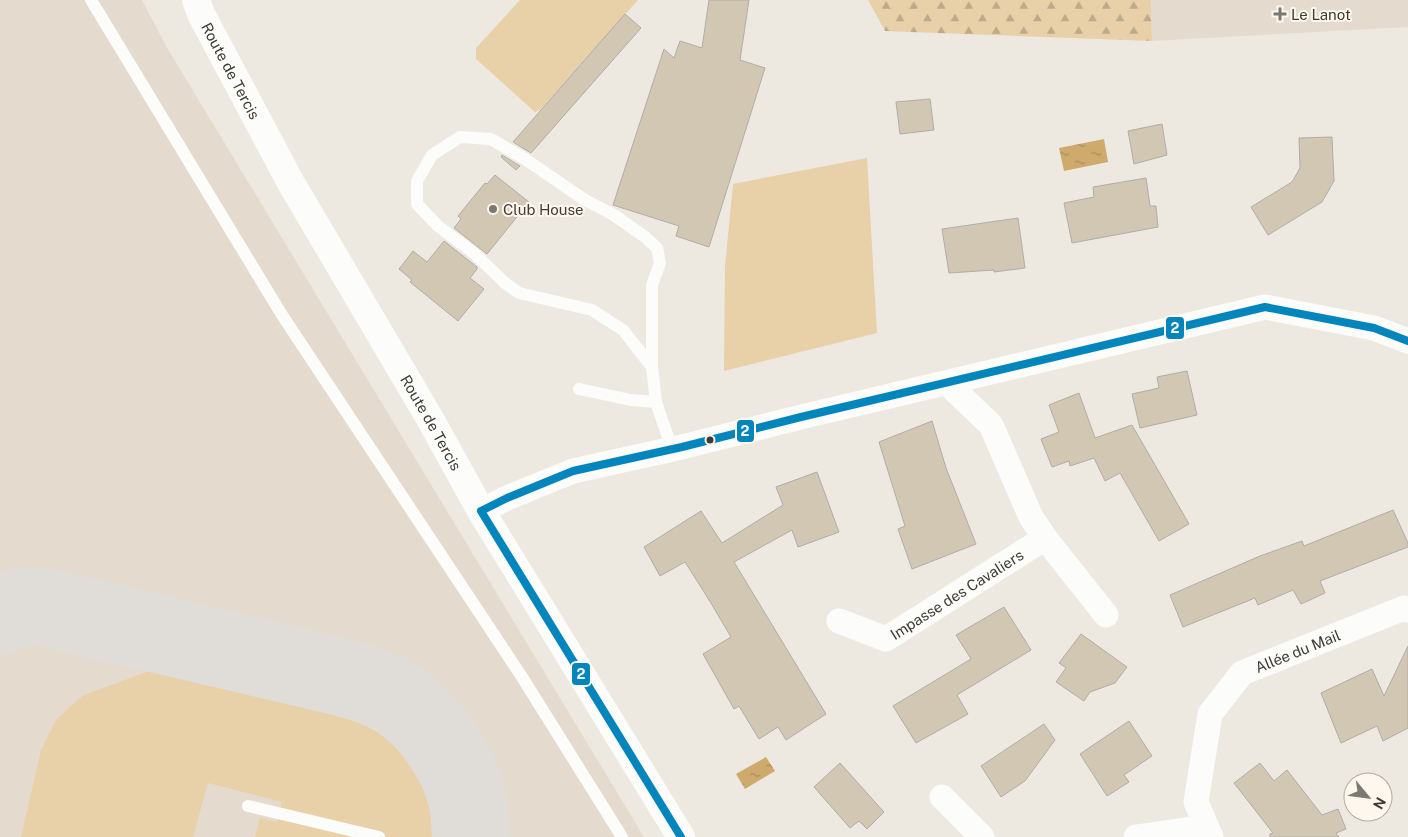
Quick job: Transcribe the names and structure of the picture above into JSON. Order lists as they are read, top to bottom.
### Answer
{
  "streets": {
    "main road": ["Route de Tercis"],
    "street": ["Impasse des Cavaliers", "Allée du Mail"]
  },
  "places": {
    "health": ["Le Lanot"],
    "other": ["Club House"]
  },
  "lines": ["transit line 2"],
  "north": "bottom right"
}
